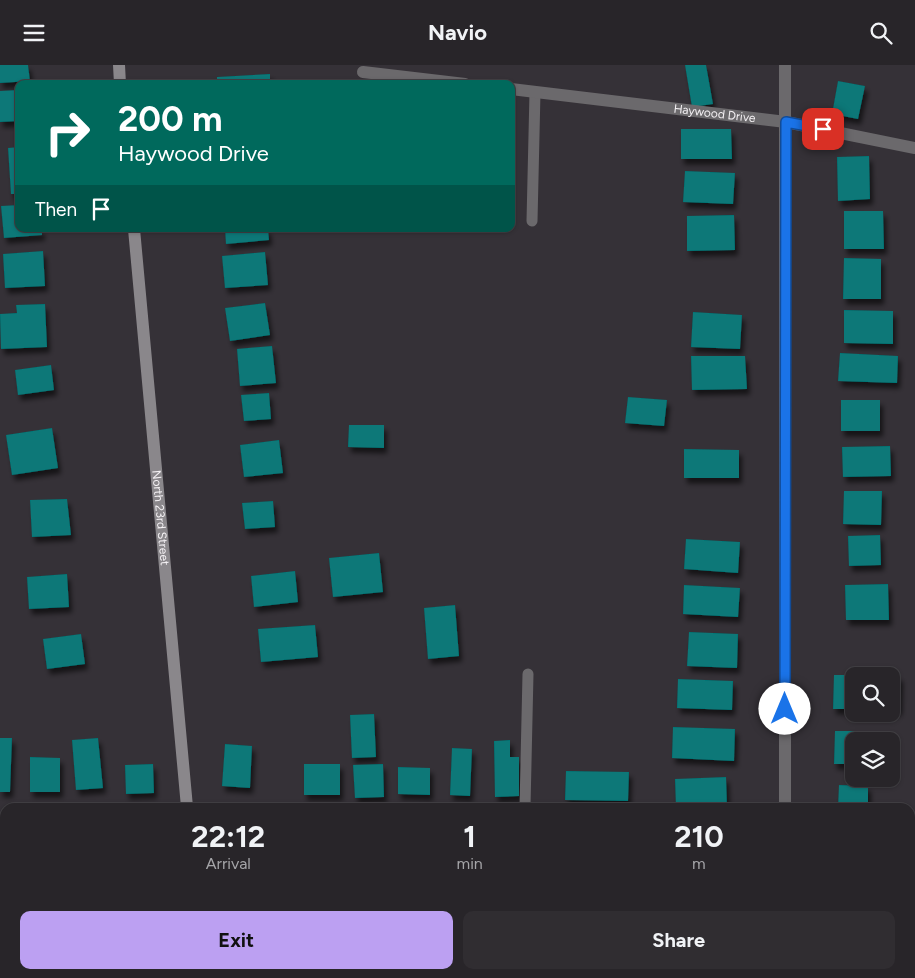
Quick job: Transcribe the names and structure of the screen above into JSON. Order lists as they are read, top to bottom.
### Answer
{
  "streets": {
    "main road": ["North 23rd Street"],
    "street": ["Haywood Drive"]
  },
  "page": {
    "header": "Navio",
    "turn": ["200 m", "Haywood Drive"],
    "then": "Then",
    "eta": [
      "22:12",
      "Arrival",
      "1",
      "min",
      "210",
      "m"
    ],
    "buttons": ["Exit", "Share"]
  }
}
